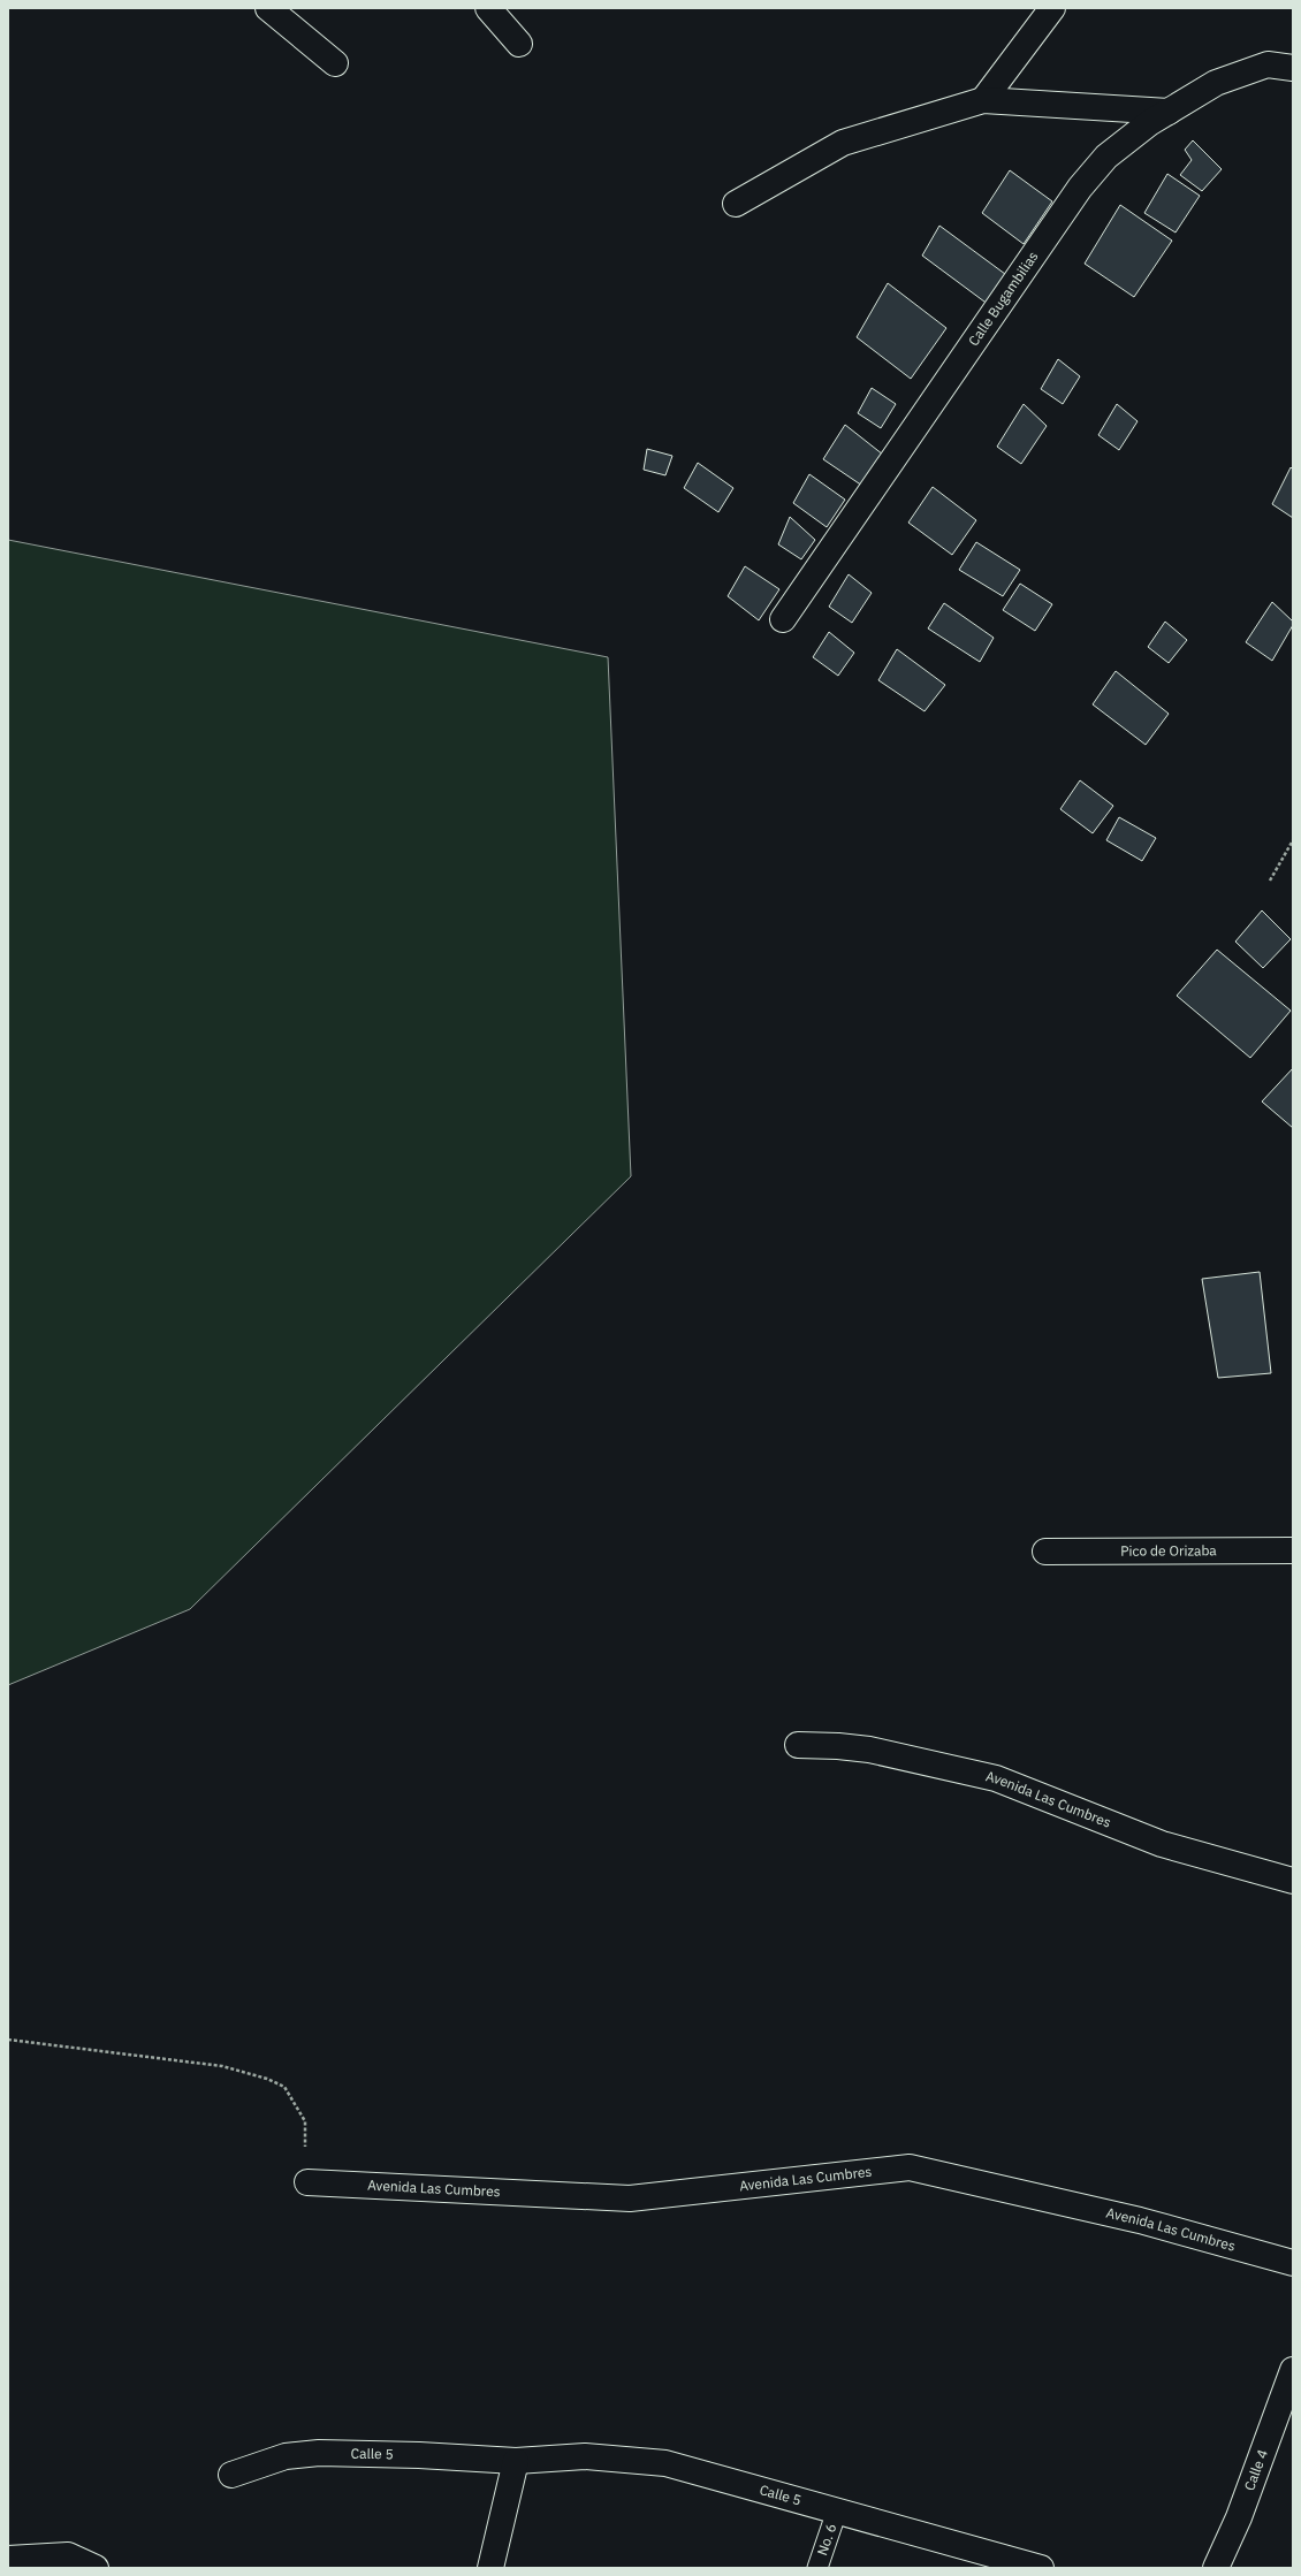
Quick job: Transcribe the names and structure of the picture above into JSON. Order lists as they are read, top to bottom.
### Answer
{
  "streets": {
    "street": [
      "Calle Bugambilias",
      "Pico de Orizaba",
      "Avenida Las Cumbres",
      "Calle 5",
      "Calle 4"
    ],
    "lane": ["No. 6"]
  },
  "crossings": [
    ["Calle 5", "No. 6"]
  ]
}
